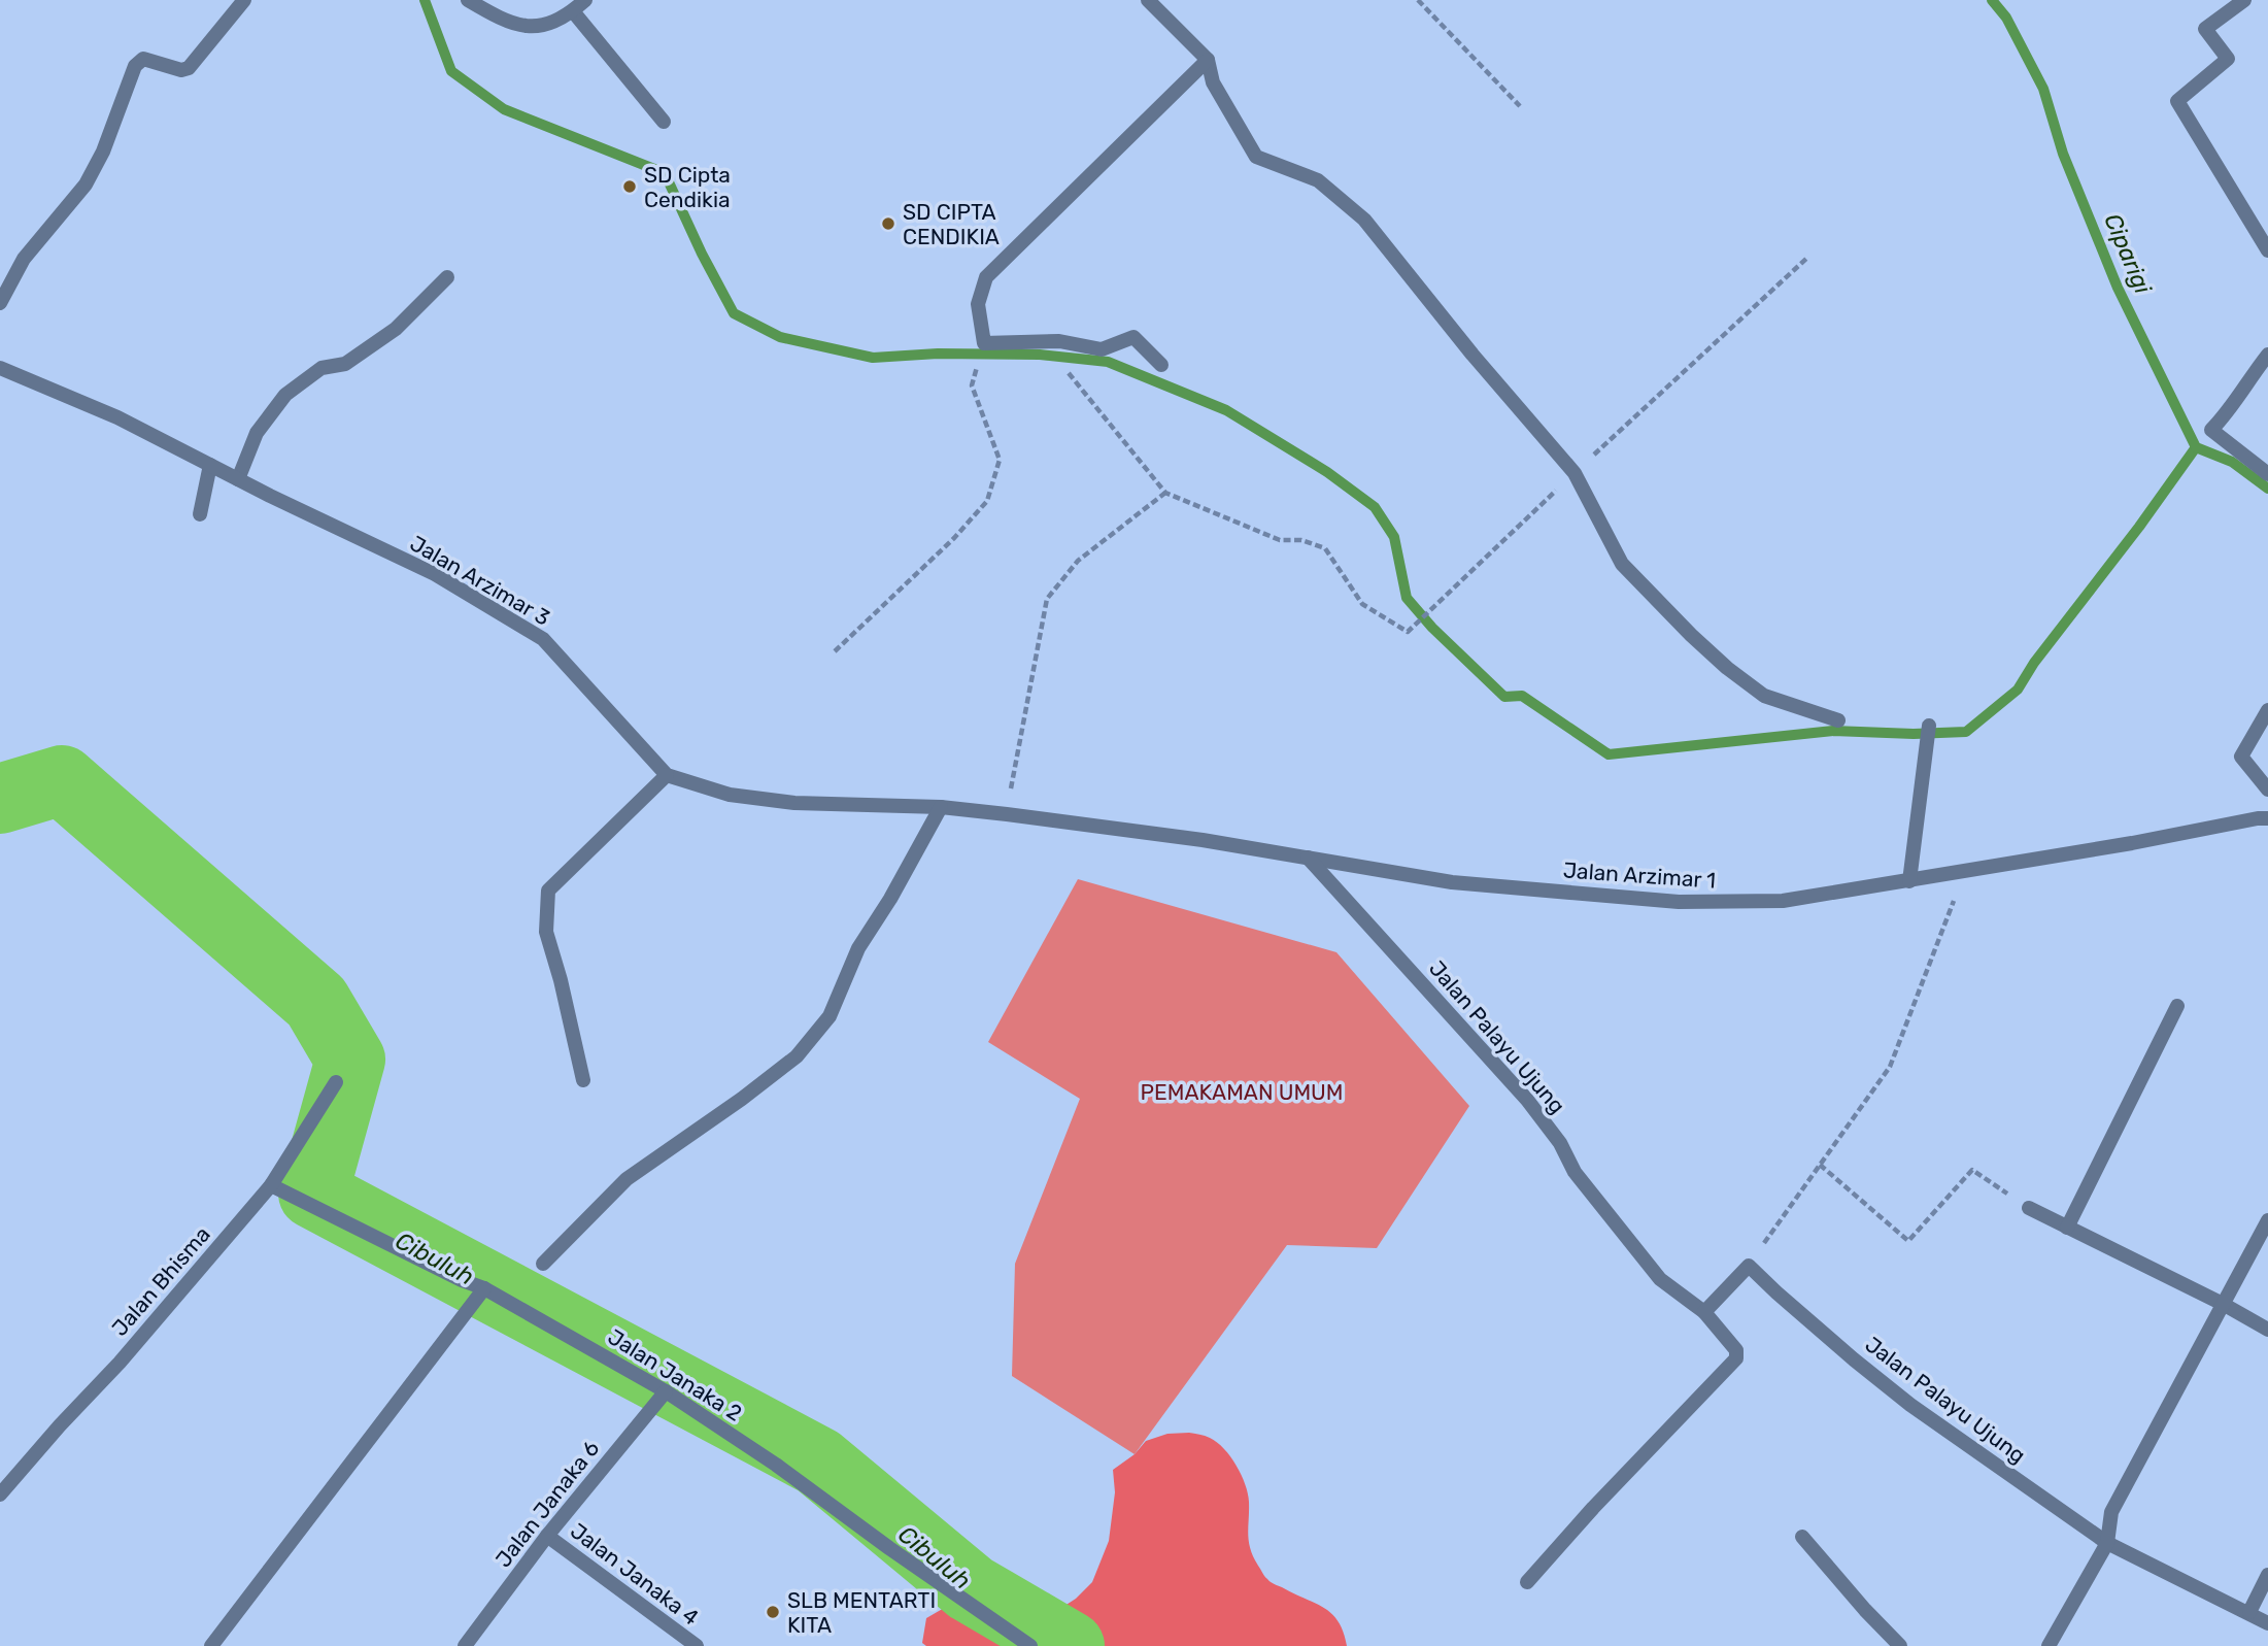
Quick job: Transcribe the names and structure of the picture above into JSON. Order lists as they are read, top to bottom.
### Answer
{
  "streets": {
    "street": [
      "Jalan Arzimar 3",
      "Jalan Arzimar 1",
      "Jalan Palayu Ujung",
      "Jalan Bhisma",
      "Jalan Janaka 2",
      "Jalan Janaka 6",
      "Jalan Janaka 4"
    ]
  },
  "crossings": [
    ["Jalan Arzimar 1", "Jalan Palayu Ujung"],
    ["Jalan Bhisma", "Jalan Janaka 2"],
    ["Jalan Janaka 2", "Jalan Janaka 6"],
    ["Jalan Janaka 6", "Jalan Janaka 4"]
  ],
  "water": ["Ciparigi", "Cibuluh"],
  "parks": ["PEMAKAMAN UMUM"],
  "places": ["SD Cipta Cendikia", "SD CIPTA CENDIKIA", "SLB MENTARTI KITA"]
}
